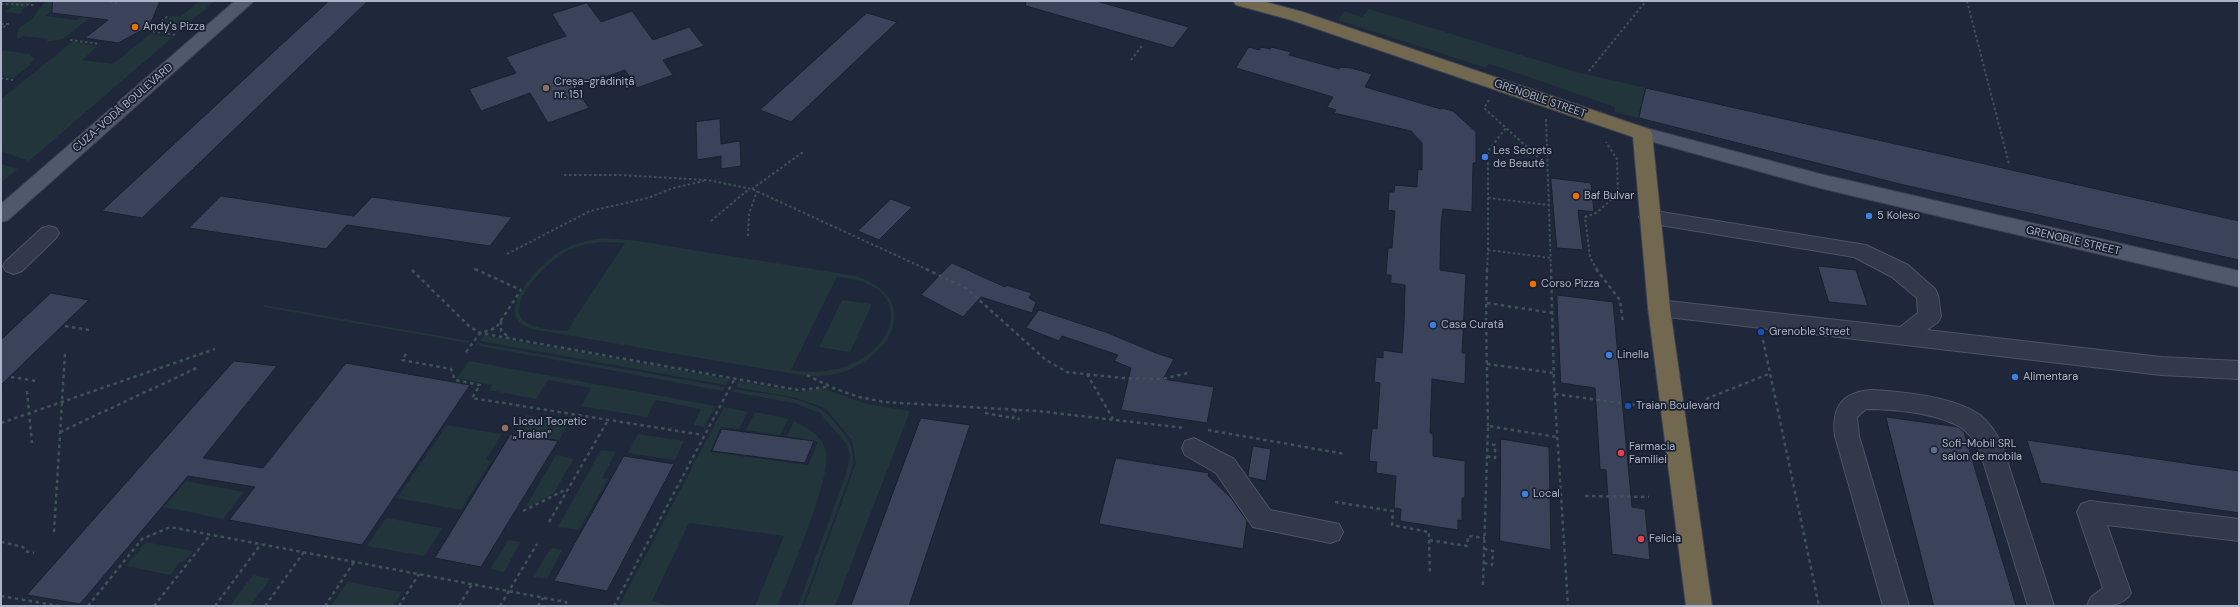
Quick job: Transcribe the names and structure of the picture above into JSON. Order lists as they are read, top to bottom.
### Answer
{
  "streets": {
    "highway": ["GRENOBLE STREET"],
    "main road": ["CUZA-VODĂ BOULEVARD"]
  },
  "places": [
    "Andy's Pizza",
    "Creșa-grădiniță nr. 151",
    "Les Secrets de Beauté",
    "Baf Bulvar",
    "5 Koleso",
    "Corso Pizza",
    "Casa Curată",
    "Grenoble Street",
    "Linella",
    "Alimentara",
    "Traian Boulevard",
    "Liceul Teoretic „Traian“",
    "Sofi-Mobil SRL salon de mobila",
    "Farmacia Familiei",
    "Local",
    "Felicia"
  ]
}
